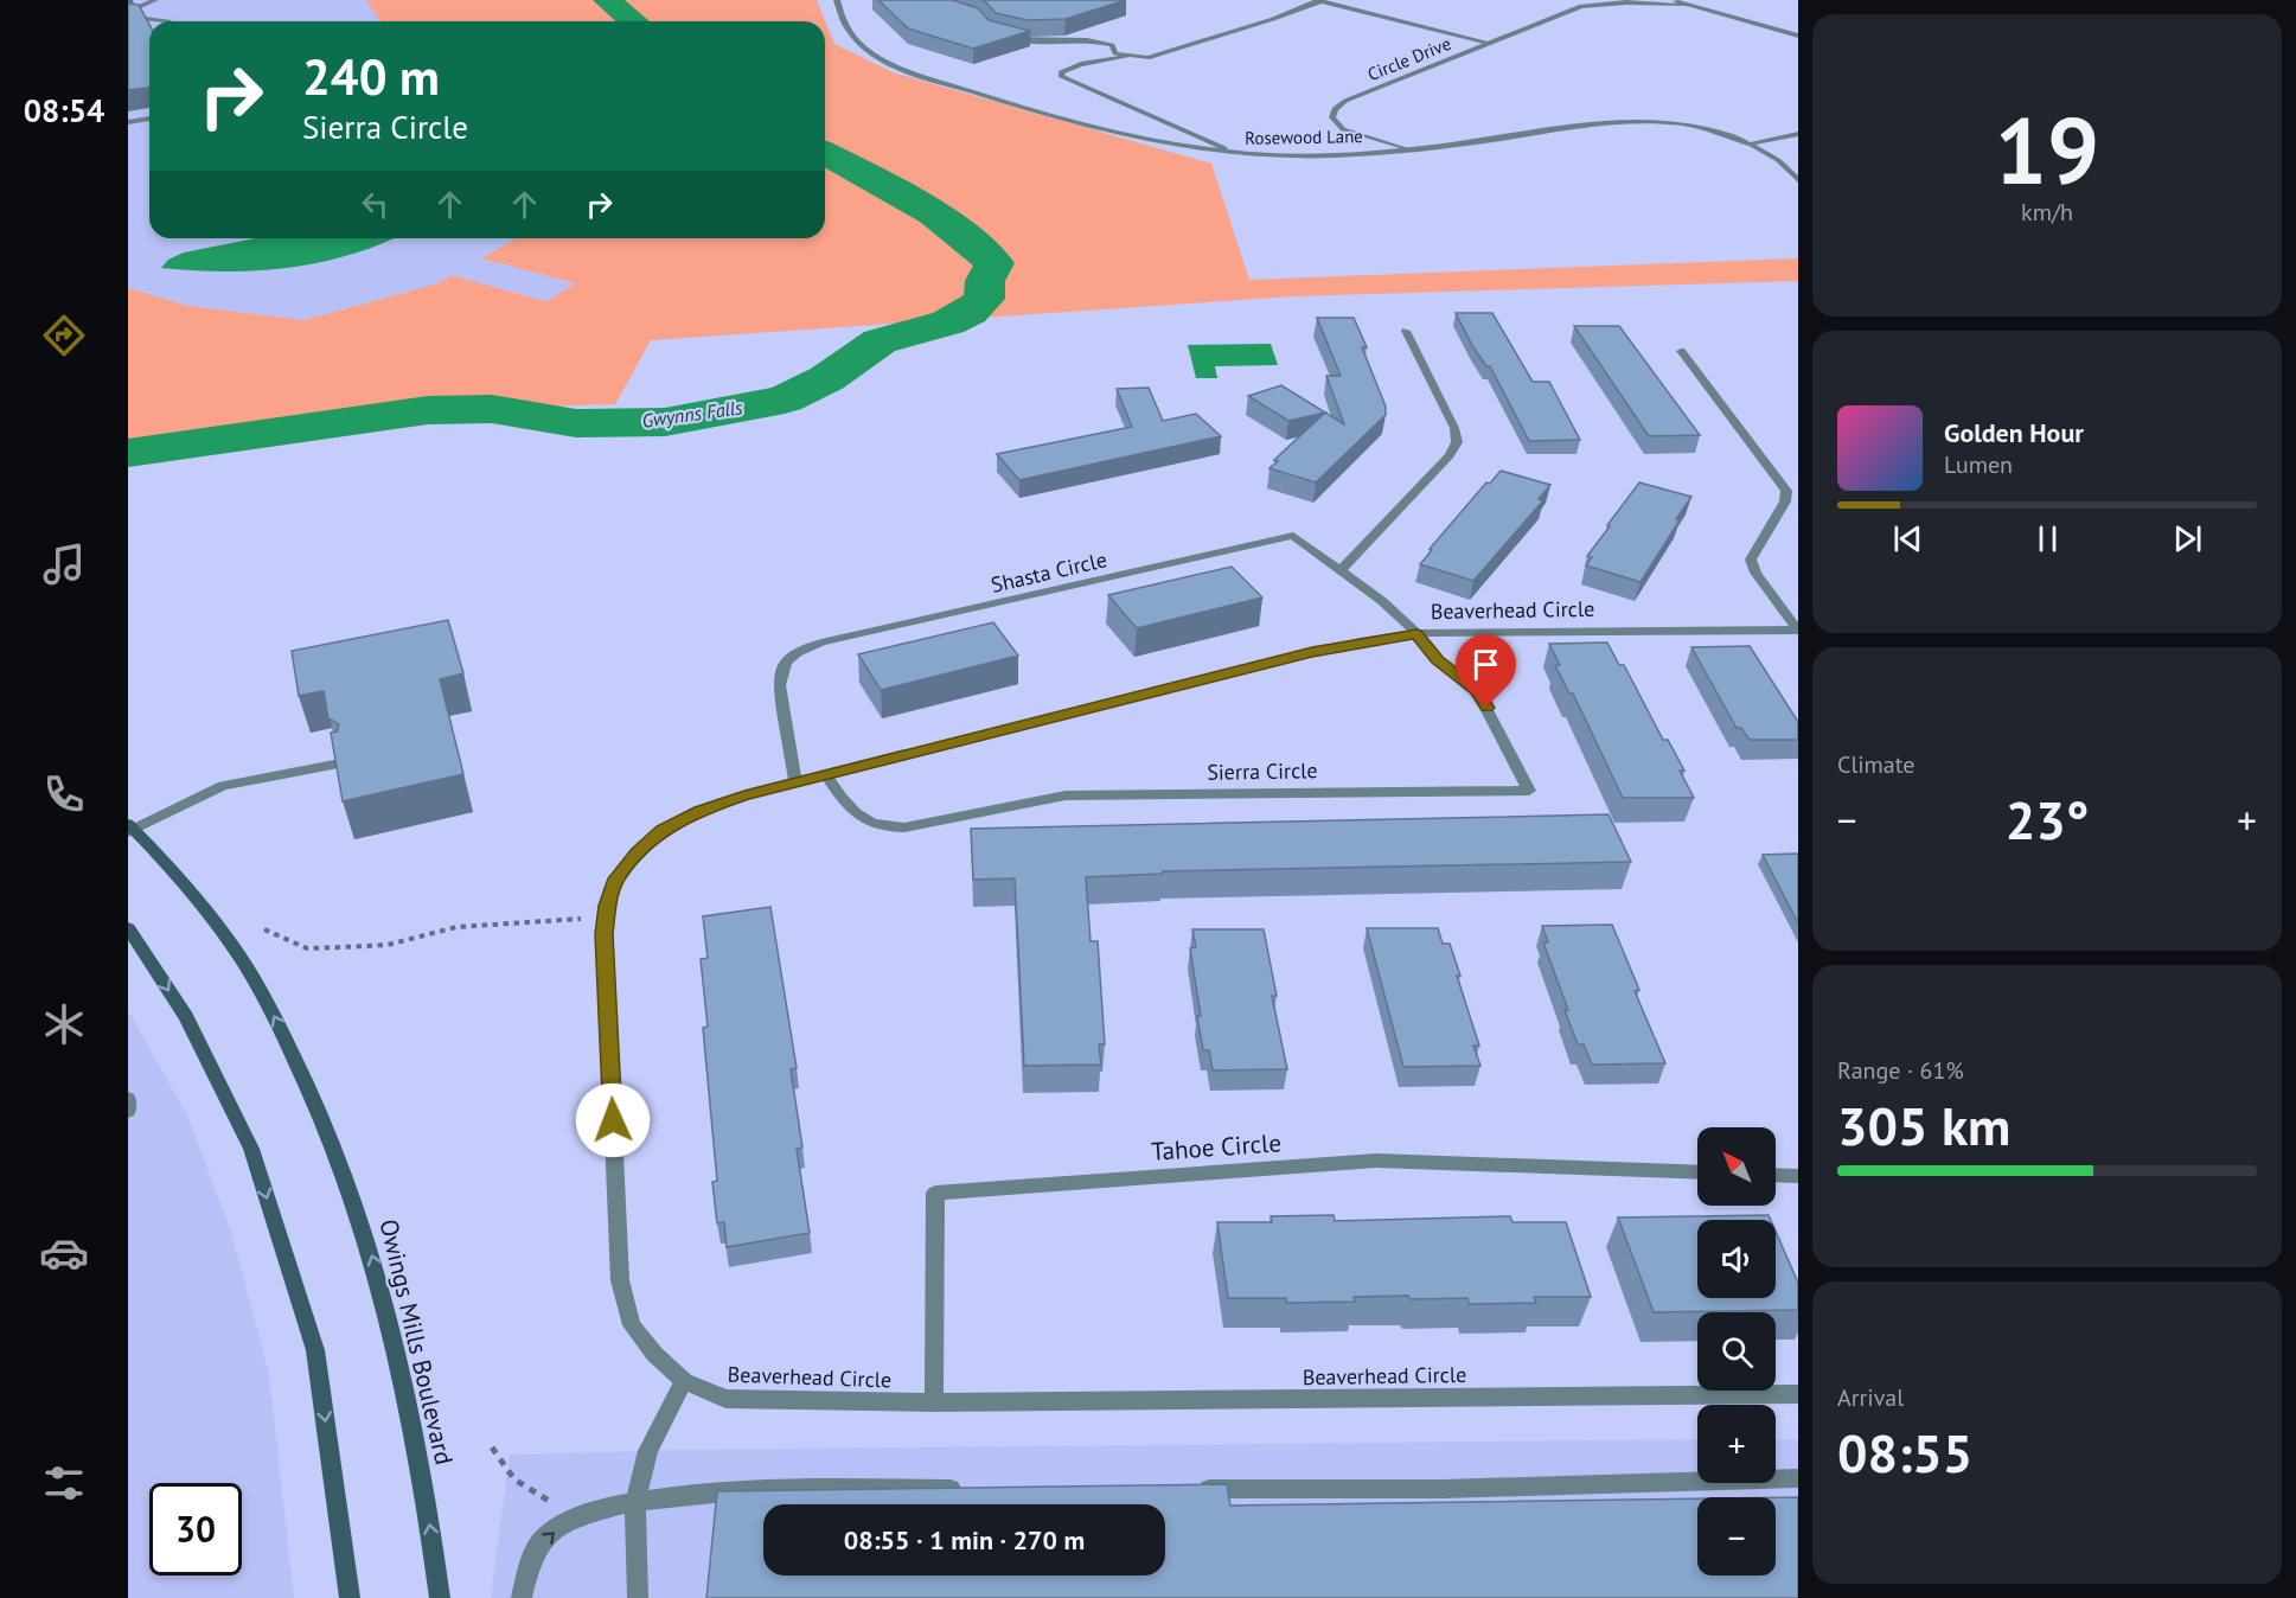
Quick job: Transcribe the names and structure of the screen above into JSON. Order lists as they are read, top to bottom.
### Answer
{
  "streets": {
    "main road": ["Owings Mills Boulevard"],
    "street": [
      "Circle Drive",
      "Rosewood Lane",
      "Shasta Circle",
      "Beaverhead Circle",
      "Sierra Circle",
      "Tahoe Circle"
    ]
  },
  "crossings": [
    ["Circle Drive", "Rosewood Lane"],
    ["Shasta Circle", "Beaverhead Circle"],
    ["Shasta Circle", "Sierra Circle"],
    ["Beaverhead Circle", "Sierra Circle"],
    ["Beaverhead Circle", "Tahoe Circle"]
  ],
  "water": ["Gwynns Falls"],
  "north": "top left",
  "page": {
    "tabs": "08:54",
    "tile": [
      ["19", "km/h"],
      "Climate",
      ["Range · 61%", "305 km"],
      ["Arrival", "08:55"]
    ],
    "turn": ["240 m", "Sierra Circle"],
    "song": ["Golden Hour", "Lumen"],
    "heat": ["−", "23°", "+"],
    "map_buttons": ["+", "−"],
    "limit": "30",
    "trip": "08:55 · 1 min · 270 m"
  }
}
